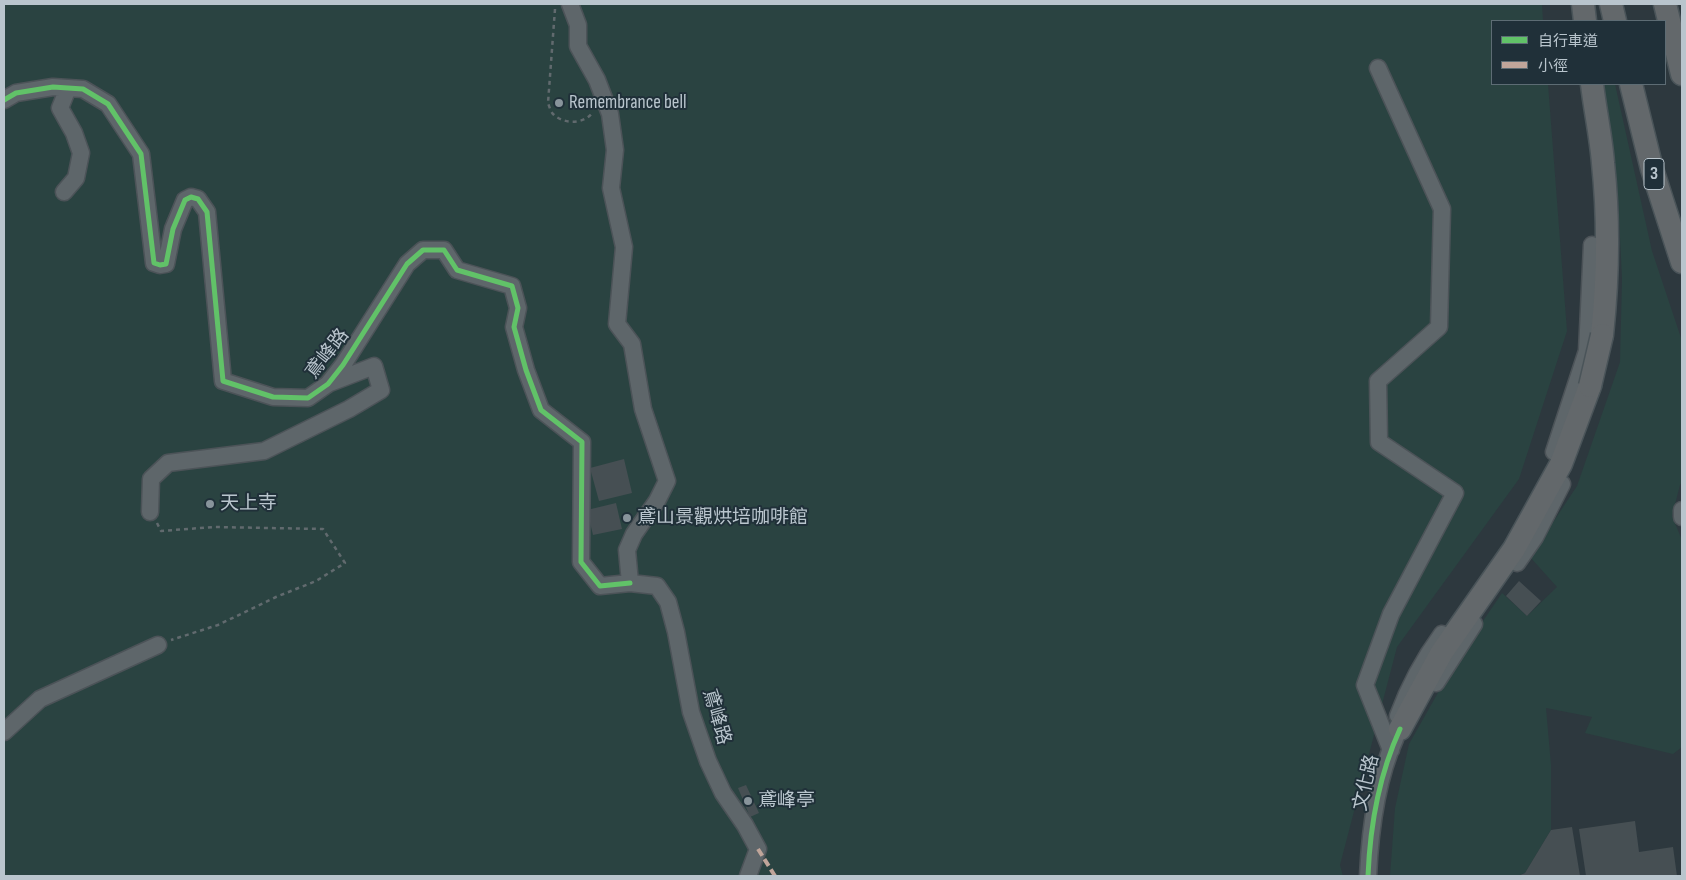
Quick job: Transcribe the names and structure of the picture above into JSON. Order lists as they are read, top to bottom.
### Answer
{
  "streets": {
    "highway": ["3"],
    "street": ["鳶峰路", "文化路"]
  },
  "places": [
    "Remembrance bell",
    "天上寺",
    "鳶山景觀烘培咖啡館",
    "鳶峰亭"
  ],
  "legend": ["自行車道", "小徑"]
}
